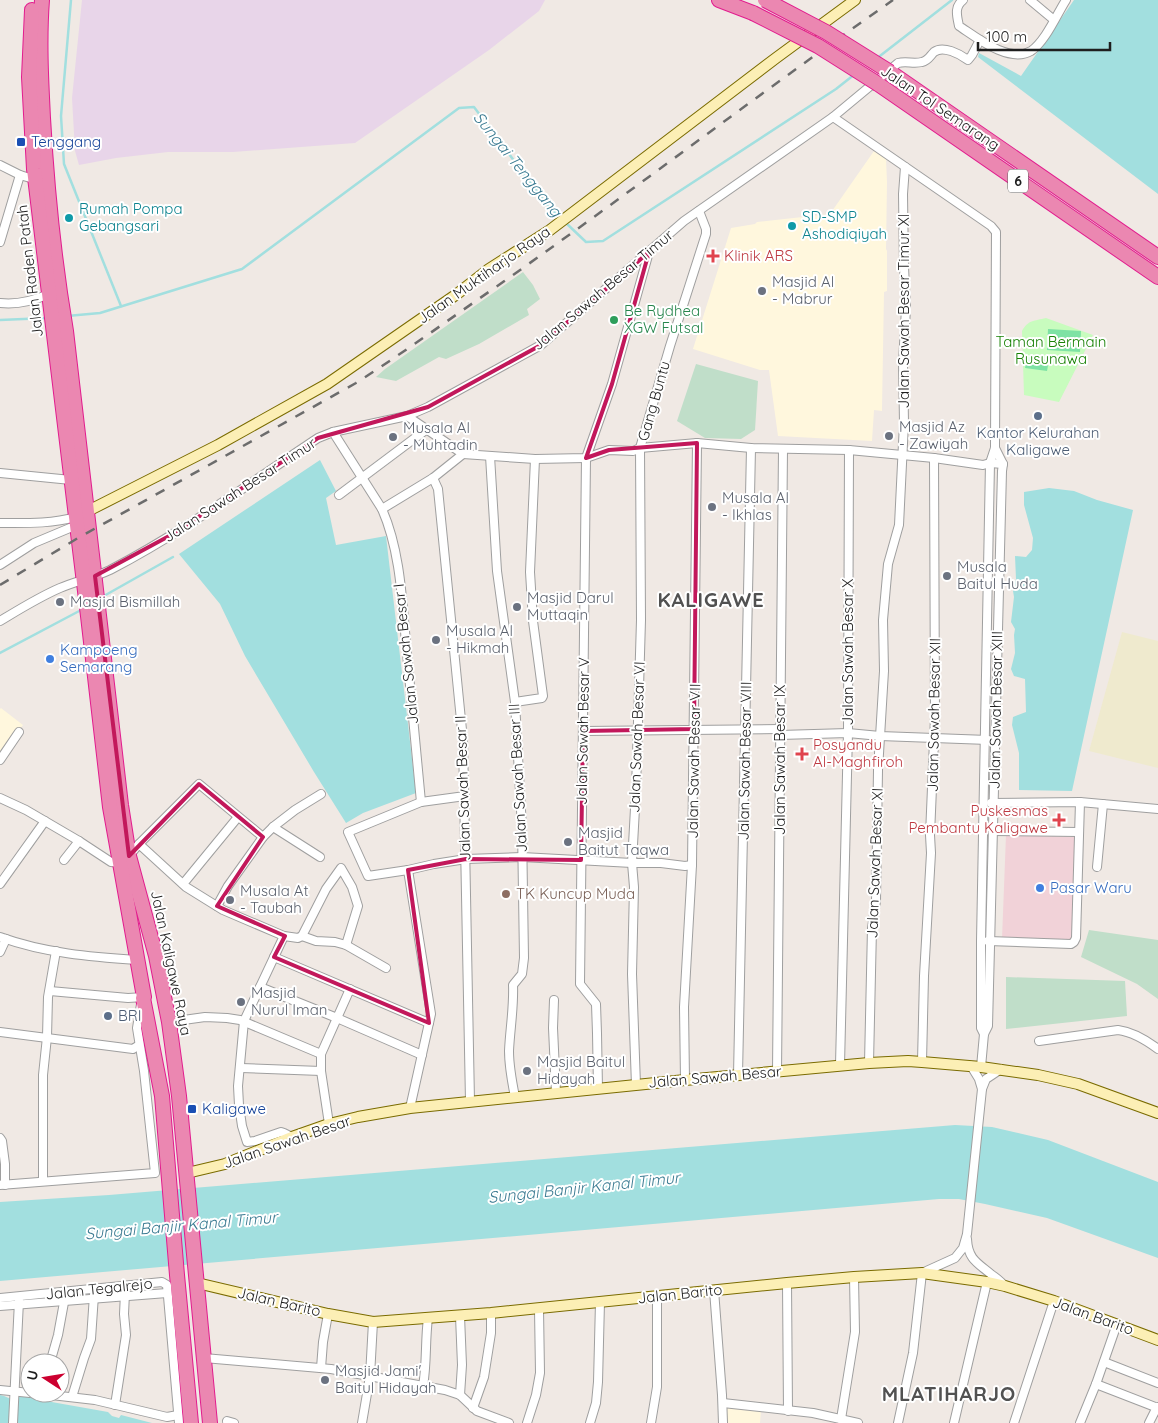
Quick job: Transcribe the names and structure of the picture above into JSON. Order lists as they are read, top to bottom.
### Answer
{
  "streets": {
    "highway": [
      "Jalan Tol Semarang",
      "6",
      "Jalan Raden Patah",
      "Jalan Kaligawe Raya"
    ],
    "street": [
      "Jalan Muktiharjo Raya",
      "Jalan Sawah Besar Timur",
      "Jalan Sawah Besar Timur XI",
      "Gang Buntu",
      "Jalan Sawah Besar X",
      "Jalan Sawah Besar I",
      "Jalan Sawah Besar XIII",
      "Jalan Sawah Besar XII",
      "Jalan Sawah Besar V",
      "Jalan Sawah Besar VI",
      "Jalan Sawah Besar IX",
      "Jalan Sawah Besar VII",
      "Jalan Sawah Besar VIII",
      "Jalan Sawah Besar III",
      "Jalan Sawah Besar II",
      "Jalan Sawah Besar XI",
      "Jalan Sawah Besar",
      "Jalan Tegalrejo",
      "Jalan Barito"
    ]
  },
  "crossings": [
    ["Jalan Raden Patah", "Jalan Muktiharjo Raya"],
    ["Jalan Raden Patah", "Jalan Kaligawe Raya"],
    ["Jalan Muktiharjo Raya", "Jalan Kaligawe Raya"],
    ["Jalan Sawah Besar Timur", "Gang Buntu"],
    ["Jalan Sawah Besar Timur", "Jalan Sawah Besar I"],
    ["Jalan Sawah Besar Timur", "Jalan Sawah Besar V"],
    ["Jalan Sawah Besar Timur", "Jalan Kaligawe Raya"],
    ["Jalan Sawah Besar Timur XI", "Jalan Sawah Besar XIII"],
    ["Jalan Sawah Besar Timur XI", "Jalan Sawah Besar XI"],
    ["Gang Buntu", "Jalan Sawah Besar VI"],
    ["Jalan Sawah Besar X", "Jalan Sawah Besar"],
    ["Jalan Sawah Besar XIII", "Jalan Sawah Besar"],
    ["Jalan Sawah Besar XII", "Jalan Sawah Besar"],
    ["Jalan Sawah Besar V", "Jalan Sawah Besar"],
    ["Jalan Sawah Besar VI", "Jalan Sawah Besar"],
    ["Jalan Sawah Besar IX", "Jalan Sawah Besar"],
    ["Jalan Sawah Besar VII", "Jalan Sawah Besar"],
    ["Jalan Sawah Besar VIII", "Jalan Sawah Besar"],
    ["Jalan Sawah Besar III", "Jalan Sawah Besar"],
    ["Jalan Sawah Besar II", "Jalan Sawah Besar"],
    ["Jalan Sawah Besar XI", "Jalan Sawah Besar"],
    ["Jalan Kaligawe Raya", "Jalan Sawah Besar"],
    ["Jalan Kaligawe Raya", "Jalan Tegalrejo"],
    ["Jalan Kaligawe Raya", "Jalan Barito"]
  ],
  "districts": ["KALIGAWE", "MLATIHARJO"],
  "water": ["Sungai Tenggang", "Sungai Banjir Kanal Timur"],
  "parks": ["Taman Bermain Rusunawa"],
  "places": {
    "transit": ["Tenggang", "Kaligawe"],
    "other": [
      "Rumah Pompa Gebangsari",
      "SD-SMP Ashodiqiyah",
      "Masjid Al - Mabrur",
      "Be Rydhea XGW Futsal",
      "Kantor Kelurahan Kaligawe",
      "Masjid Az - Zawiyah",
      "Musala Al - Muhtadin",
      "Musala Al - Ikhlas",
      "Musala Baitul Huda",
      "Masjid Bismillah",
      "Masjid Darul Muttaqin",
      "Musala Al - Hikmah",
      "Kampoeng Semarang",
      "Masjid Baitut Taqwa",
      "Pasar Waru",
      "TK Kuncup Muda",
      "Musala At - Taubah",
      "Masjid Nurul Iman",
      "BRI",
      "Masjid Baitul Hidayah",
      "Masjid Jami' Baitul Hidayah"
    ],
    "health": ["Klinik ARS", "Posyandu Al-Maghfiroh", "Puskesmas Pembantu Kaligawe"]
  },
  "scale_bar": "100 m",
  "north": "left"
}
